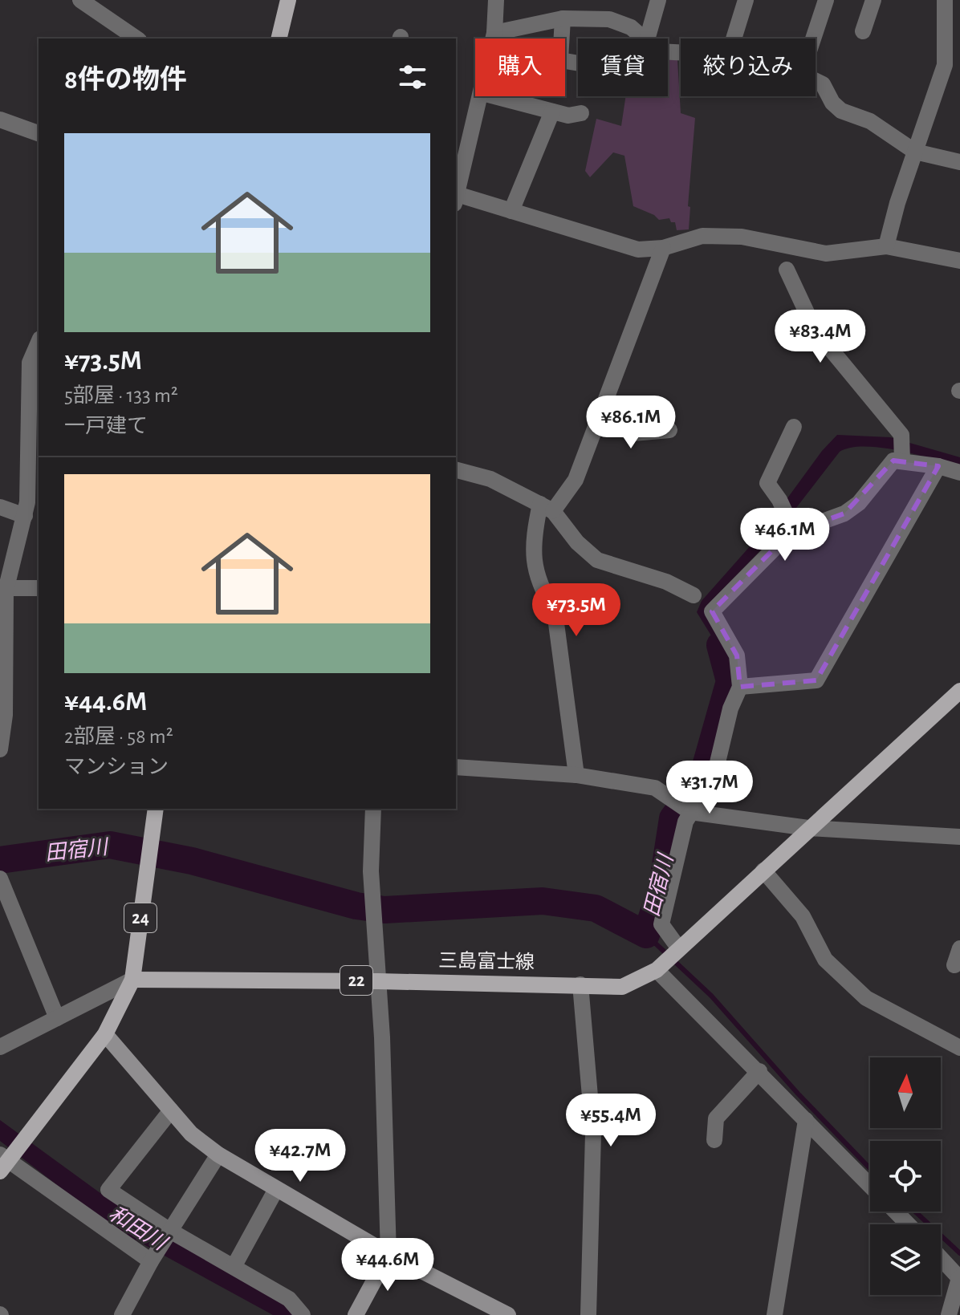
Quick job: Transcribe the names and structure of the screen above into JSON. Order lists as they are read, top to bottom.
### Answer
{
  "streets": {
    "main road": ["24", "三島富士線", "22"]
  },
  "crossings": [
    ["24", "三島富士線"]
  ],
  "water": ["田宿川", "和田川"],
  "north": "top",
  "page": {
    "chip": ["購入", "賃貸", "絞り込み"],
    "heading": "8件の物件",
    "list": [
      {
        "name": "¥73.5M",
        "note": "5部屋 · 133 m² · 一戸建て"
      },
      {
        "name": "¥44.6M",
        "note": "2部屋 · 58 m² · マンション"
      }
    ],
    "price": [
      "¥83.4M",
      "¥86.1M",
      "¥46.1M",
      "¥73.5M",
      "¥31.7M",
      "¥55.4M",
      "¥42.7M",
      "¥44.6M"
    ]
  }
}
